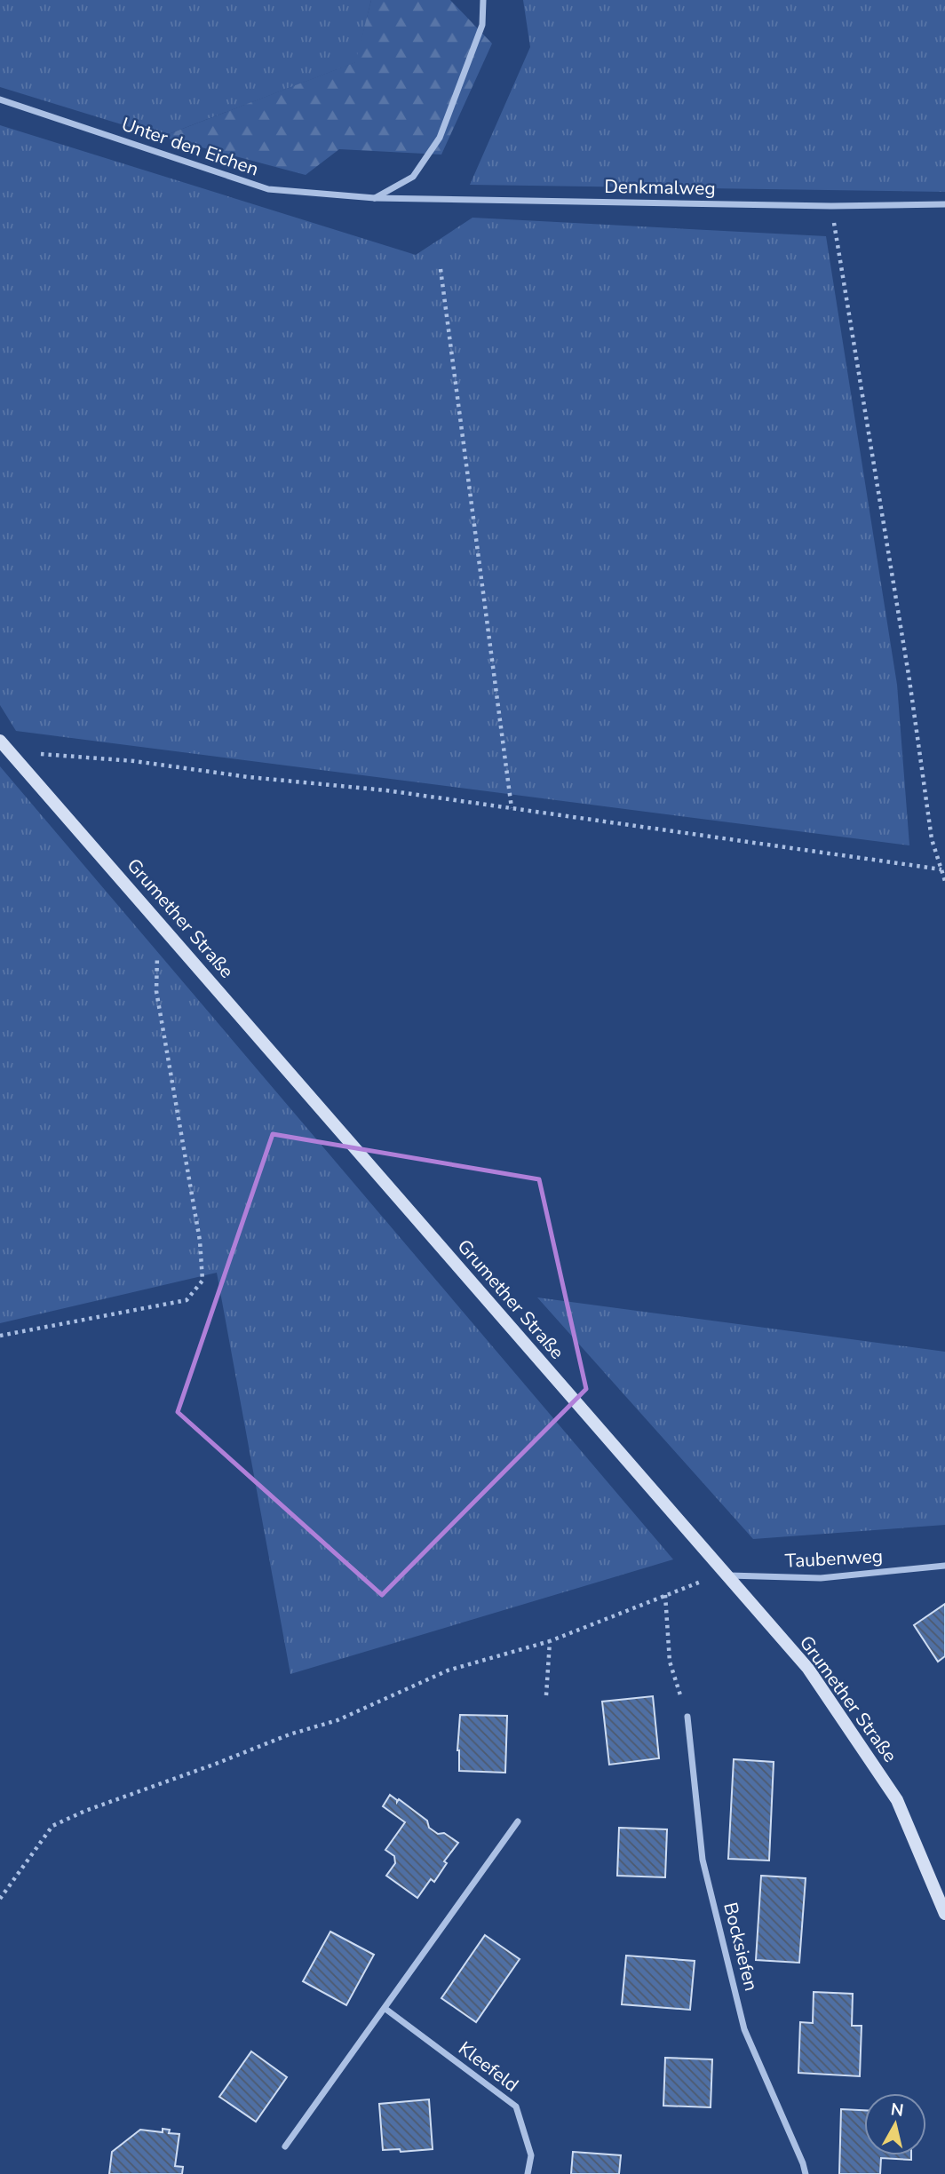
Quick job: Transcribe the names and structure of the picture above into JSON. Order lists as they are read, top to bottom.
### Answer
{
  "streets": {
    "street": [
      "Unter den Eichen",
      "Denkmalweg",
      "Grumether Straße",
      "Taubenweg",
      "Bocksiefen",
      "Kleefeld"
    ]
  },
  "crossings": [
    ["Unter den Eichen", "Denkmalweg"],
    ["Grumether Straße", "Taubenweg"]
  ],
  "north": "top"
}
